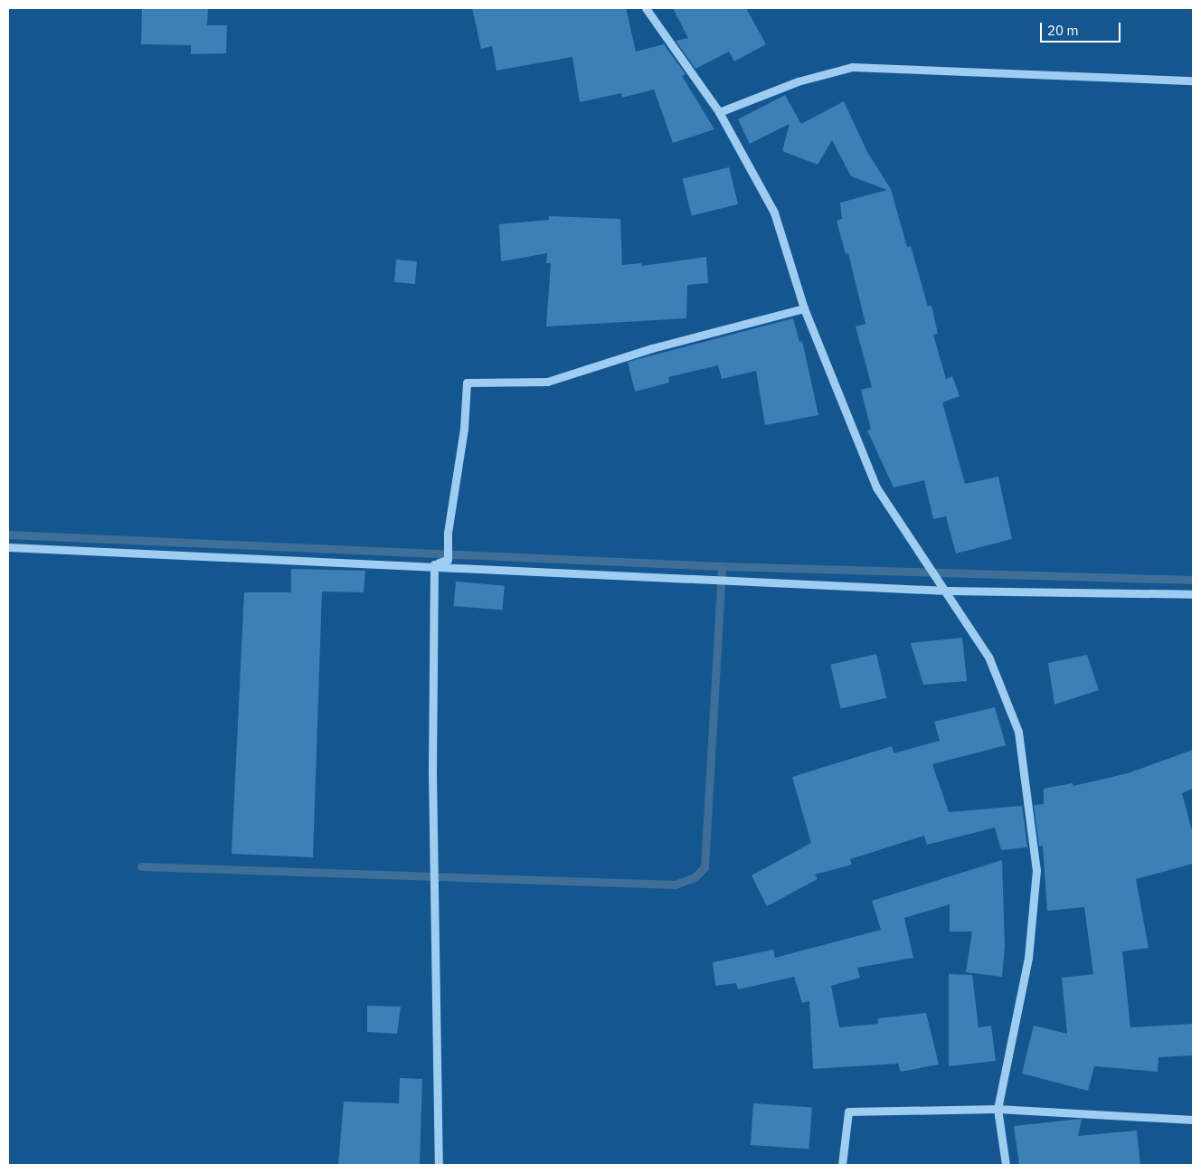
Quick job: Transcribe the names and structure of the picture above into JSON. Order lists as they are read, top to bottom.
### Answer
{
  "scale_bar": "20 m"
}
